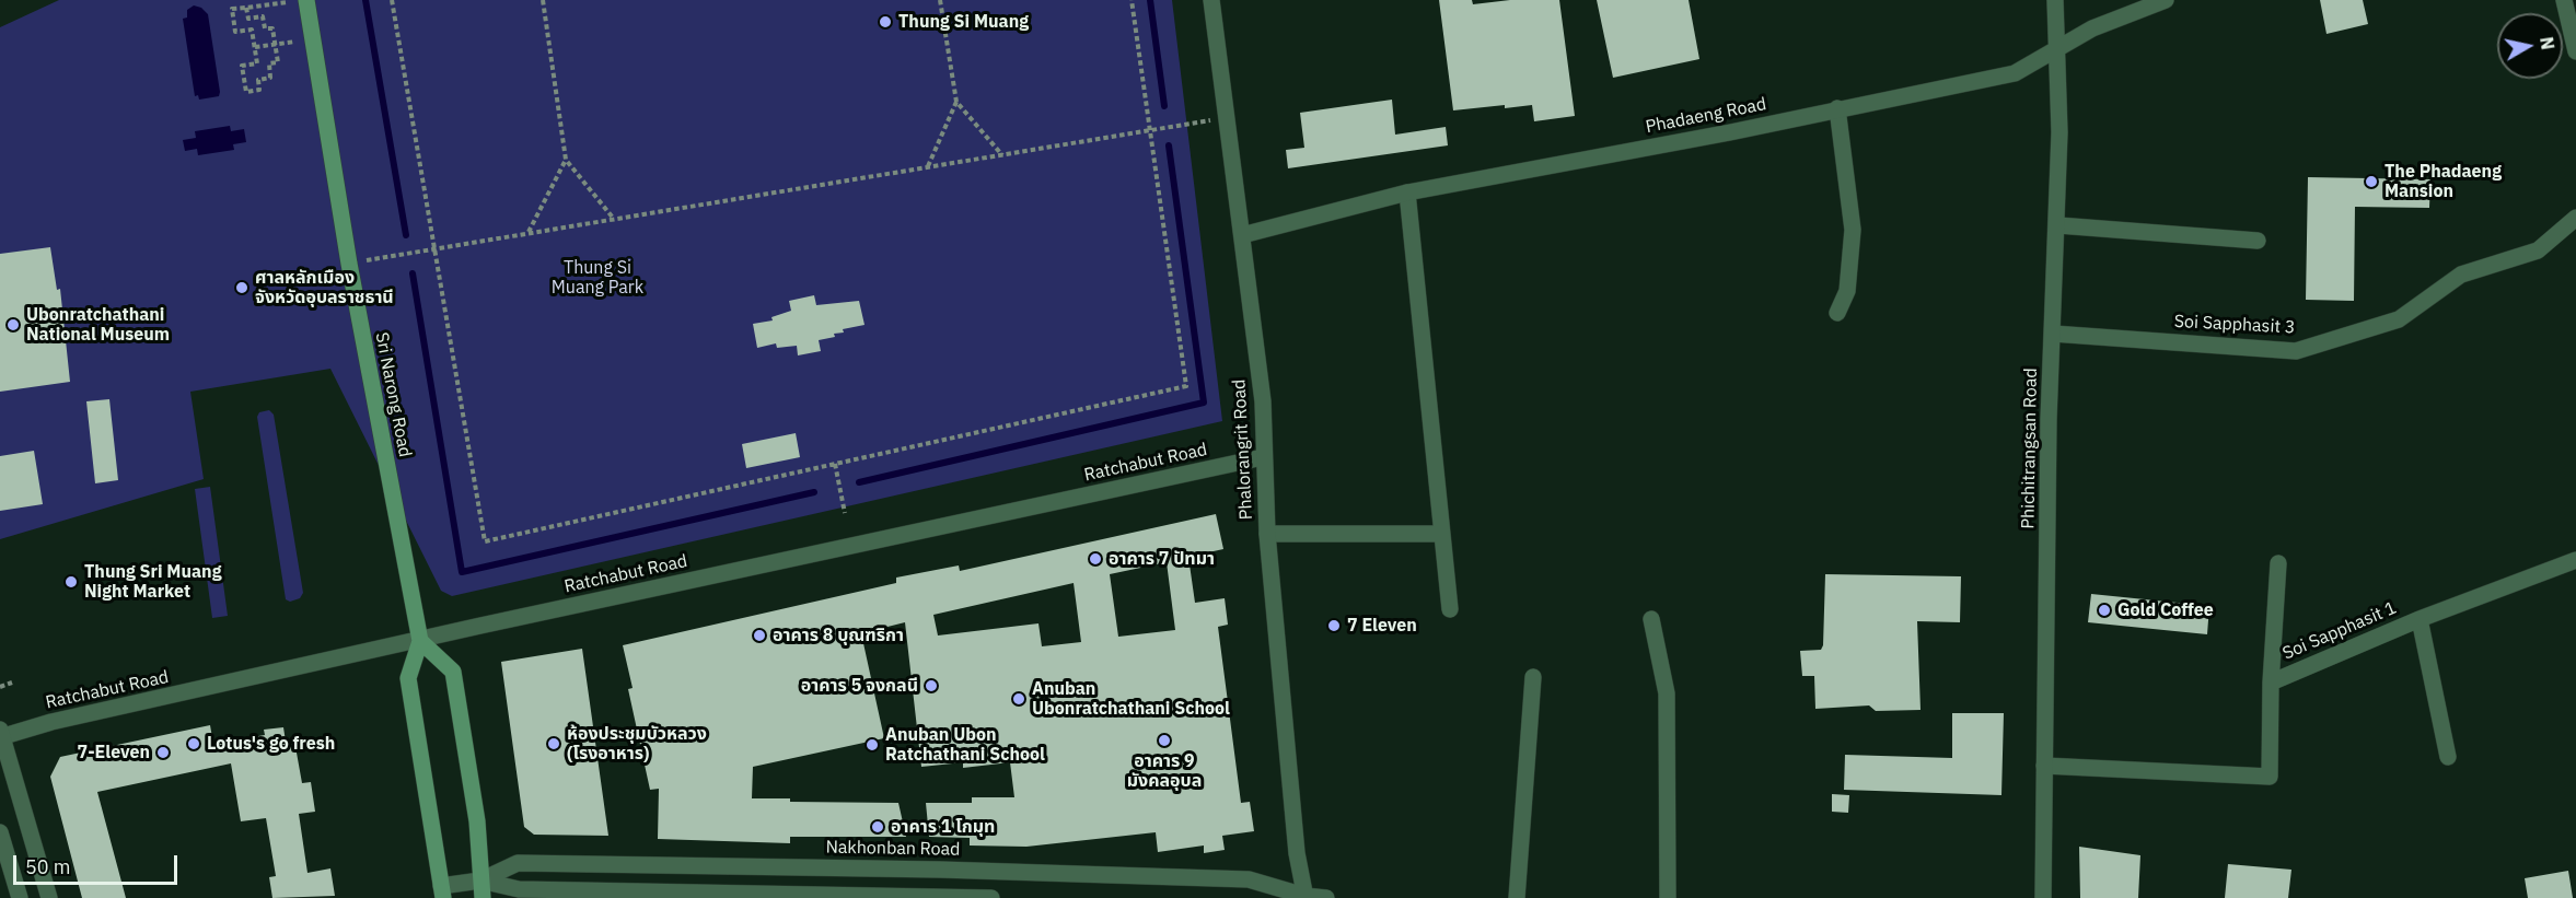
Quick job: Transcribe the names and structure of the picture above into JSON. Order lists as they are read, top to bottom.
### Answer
{
  "streets": {
    "main road": ["Sri Narong Road"],
    "street": [
      "Phadaeng Road",
      "Soi Sapphasit 3",
      "Phichitrangsan Road",
      "Phalorangrit Road",
      "Ratchabut Road",
      "Soi Sapphasit 1",
      "Nakhonban Road"
    ]
  },
  "crossings": [
    ["Phadaeng Road", "Phichitrangsan Road"],
    ["Phadaeng Road", "Phalorangrit Road"],
    ["Soi Sapphasit 3", "Phichitrangsan Road"],
    ["Sri Narong Road", "Ratchabut Road"],
    ["Sri Narong Road", "Nakhonban Road"],
    ["Phichitrangsan Road", "Soi Sapphasit 1"],
    ["Phalorangrit Road", "Ratchabut Road"],
    ["Phalorangrit Road", "Nakhonban Road"]
  ],
  "parks": ["Thung Si Muang Park"],
  "places": [
    "Thung Si Muang",
    "The Phadaeng Mansion",
    "ศาลหลักเมือง จังหวัดอุบลราชธานี",
    "Ubonratchathani National Museum",
    "อาคาร 7 ปัทมา",
    "Thung Sri Muang Night Market",
    "Gold Coffee",
    "7 Eleven",
    "อาคาร 8 บุณฑริกา",
    "อาคาร 5 จงกลนี",
    "Anuban Ubonratchathani School",
    "อาคาร 9 มังคลอุบล",
    "Lotus's go fresh",
    "ห้องประชุมบัวหลวง (โรงอาหาร)",
    "Anuban Ubon Ratchathani School",
    "7-Eleven",
    "อาคาร 1 โกมุท"
  ],
  "scale_bar": "50 m",
  "north": "right"
}
